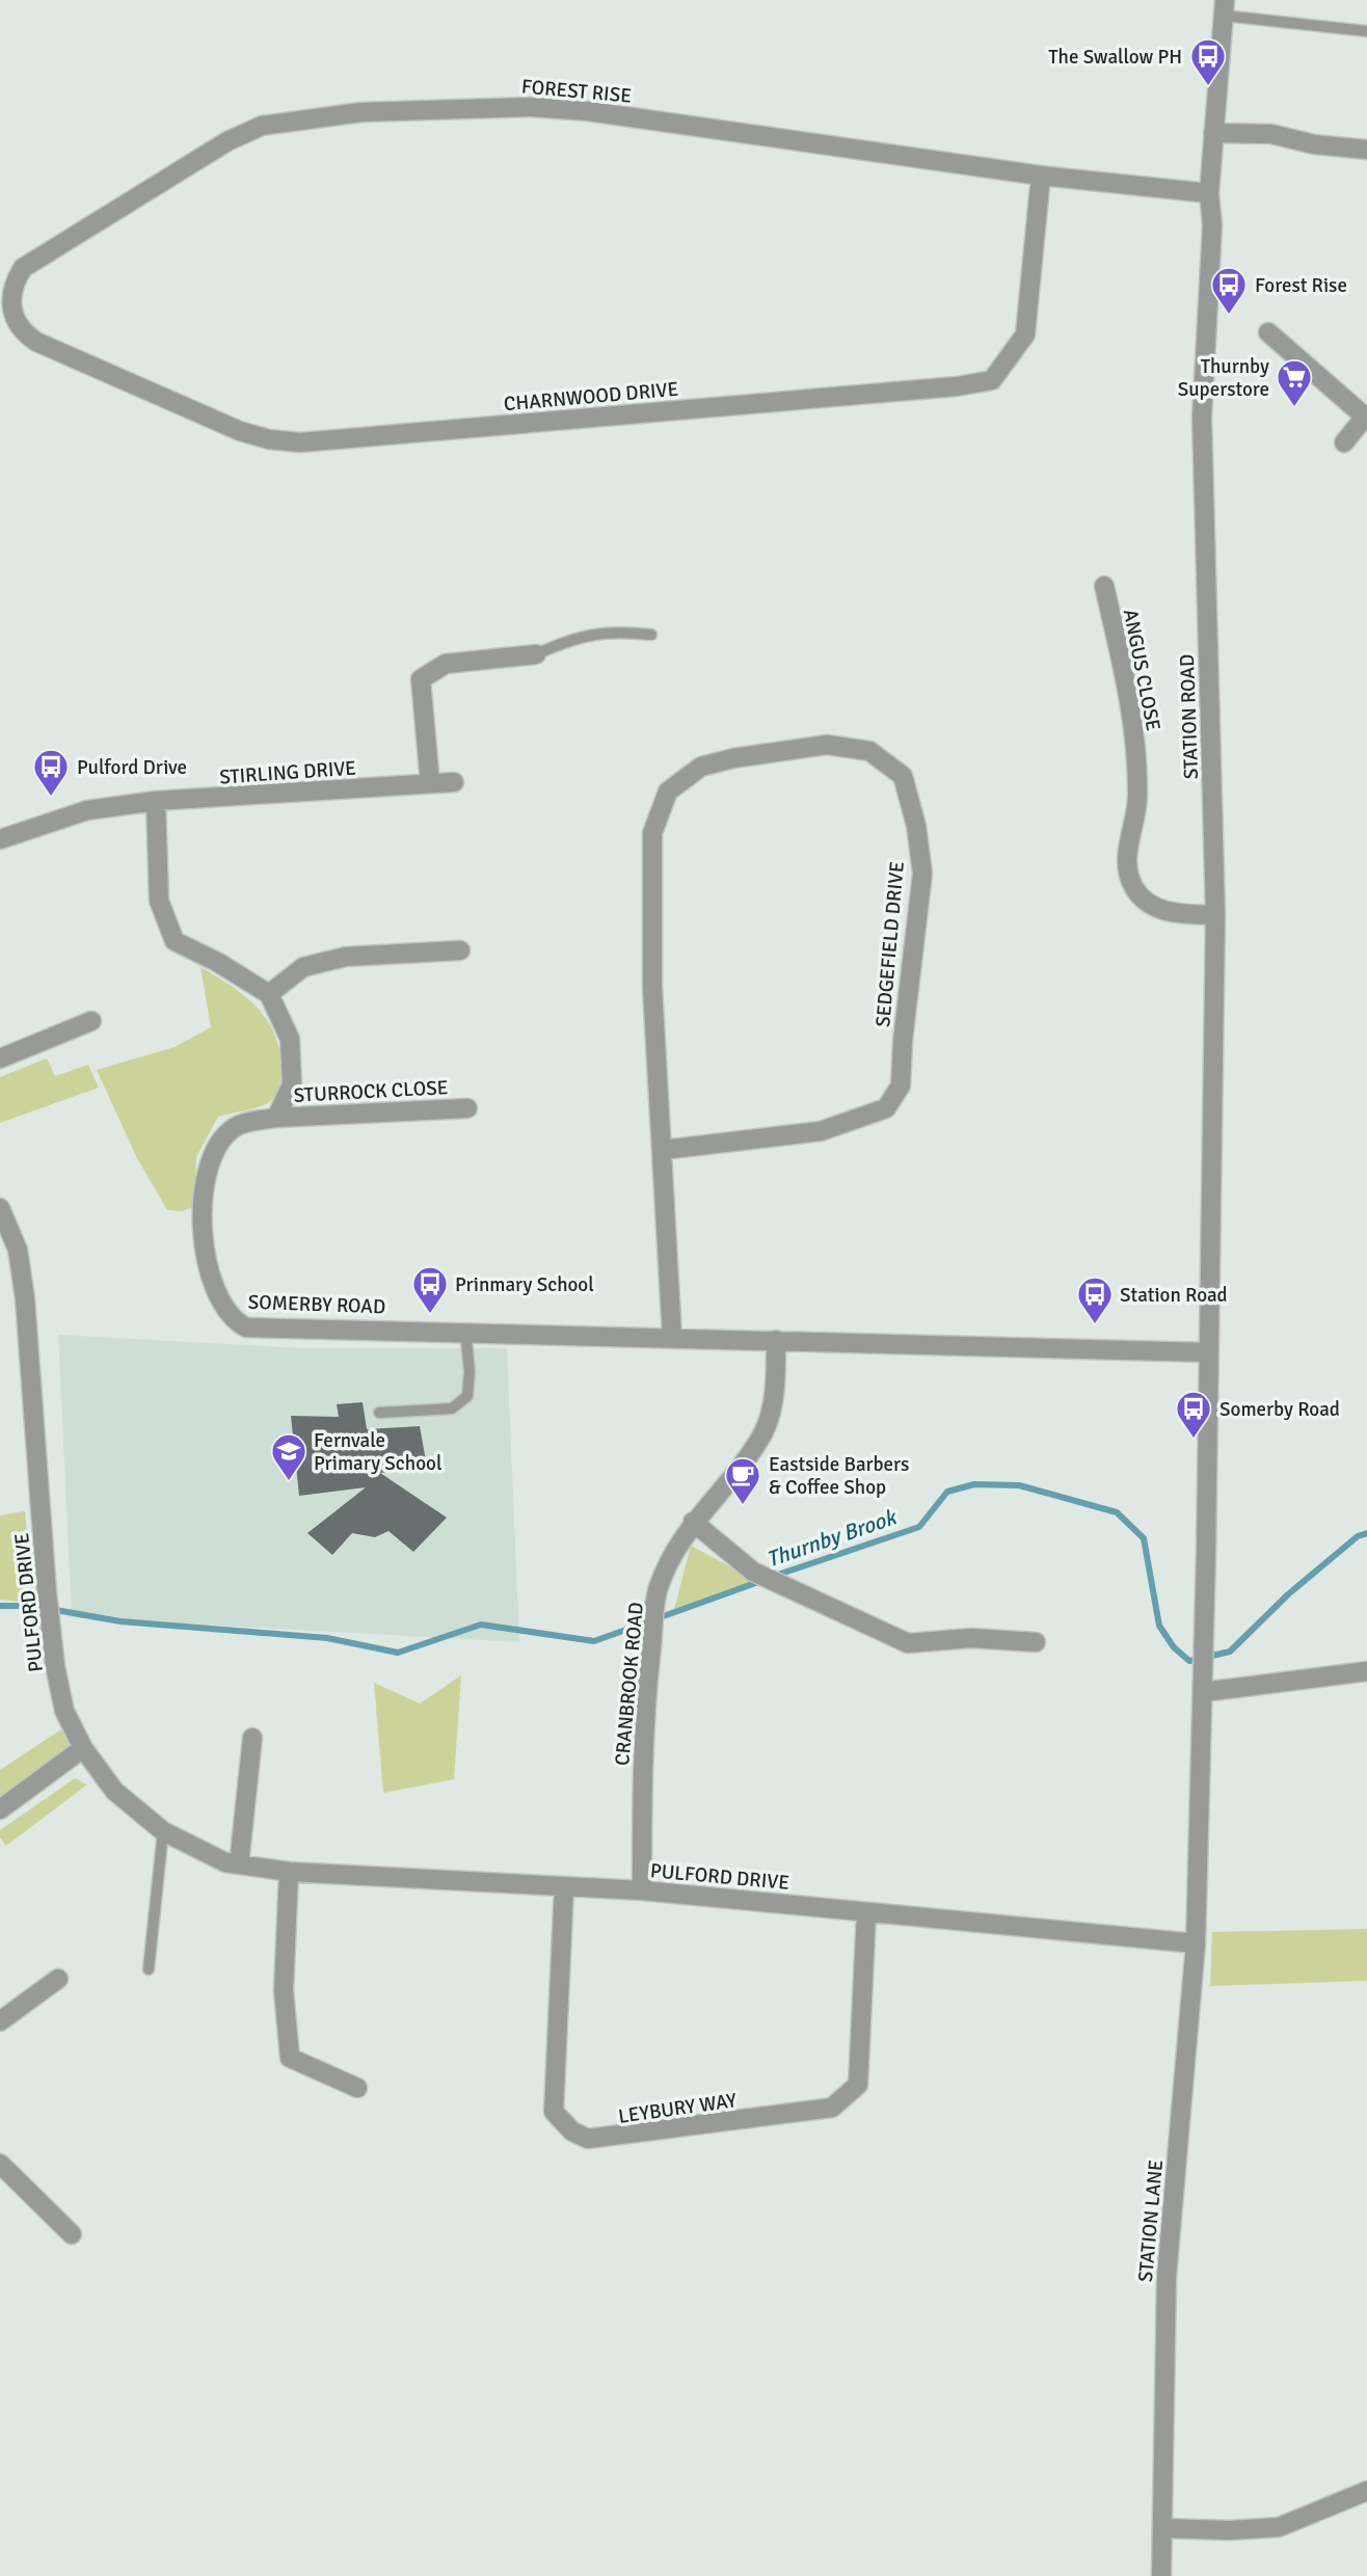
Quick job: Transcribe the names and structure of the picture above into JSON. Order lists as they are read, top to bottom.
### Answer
{
  "streets": {
    "street": [
      "FOREST RISE",
      "CHARNWOOD DRIVE",
      "ANGUS CLOSE",
      "STATION ROAD",
      "STIRLING DRIVE",
      "SEDGEFIELD DRIVE",
      "STURROCK CLOSE",
      "SOMERBY ROAD",
      "PULFORD DRIVE",
      "CRANBROOK ROAD",
      "LEYBURY WAY",
      "STATION LANE"
    ]
  },
  "crossings": [
    ["FOREST RISE", "CHARNWOOD DRIVE"],
    ["FOREST RISE", "STATION ROAD"],
    ["ANGUS CLOSE", "STATION ROAD"],
    ["STATION ROAD", "SOMERBY ROAD"],
    ["STATION ROAD", "STATION LANE"],
    ["SEDGEFIELD DRIVE", "SOMERBY ROAD"],
    ["STURROCK CLOSE", "SOMERBY ROAD"],
    ["SOMERBY ROAD", "CRANBROOK ROAD"],
    ["PULFORD DRIVE", "CRANBROOK ROAD"],
    ["PULFORD DRIVE", "LEYBURY WAY"],
    ["PULFORD DRIVE", "STATION LANE"]
  ],
  "water": ["Thurnby Brook"],
  "places": {
    "bus stop": [
      "The Swallow PH",
      "Forest Rise",
      "Pulford Drive",
      "Prinmary School",
      "Station Road",
      "Somerby Road"
    ],
    "supermarket": ["Thurnby Superstore"],
    "school or university": ["Fernvale Primary School"],
    "cafe": ["Eastside Barbers & Coffee Shop"]
  }
}
